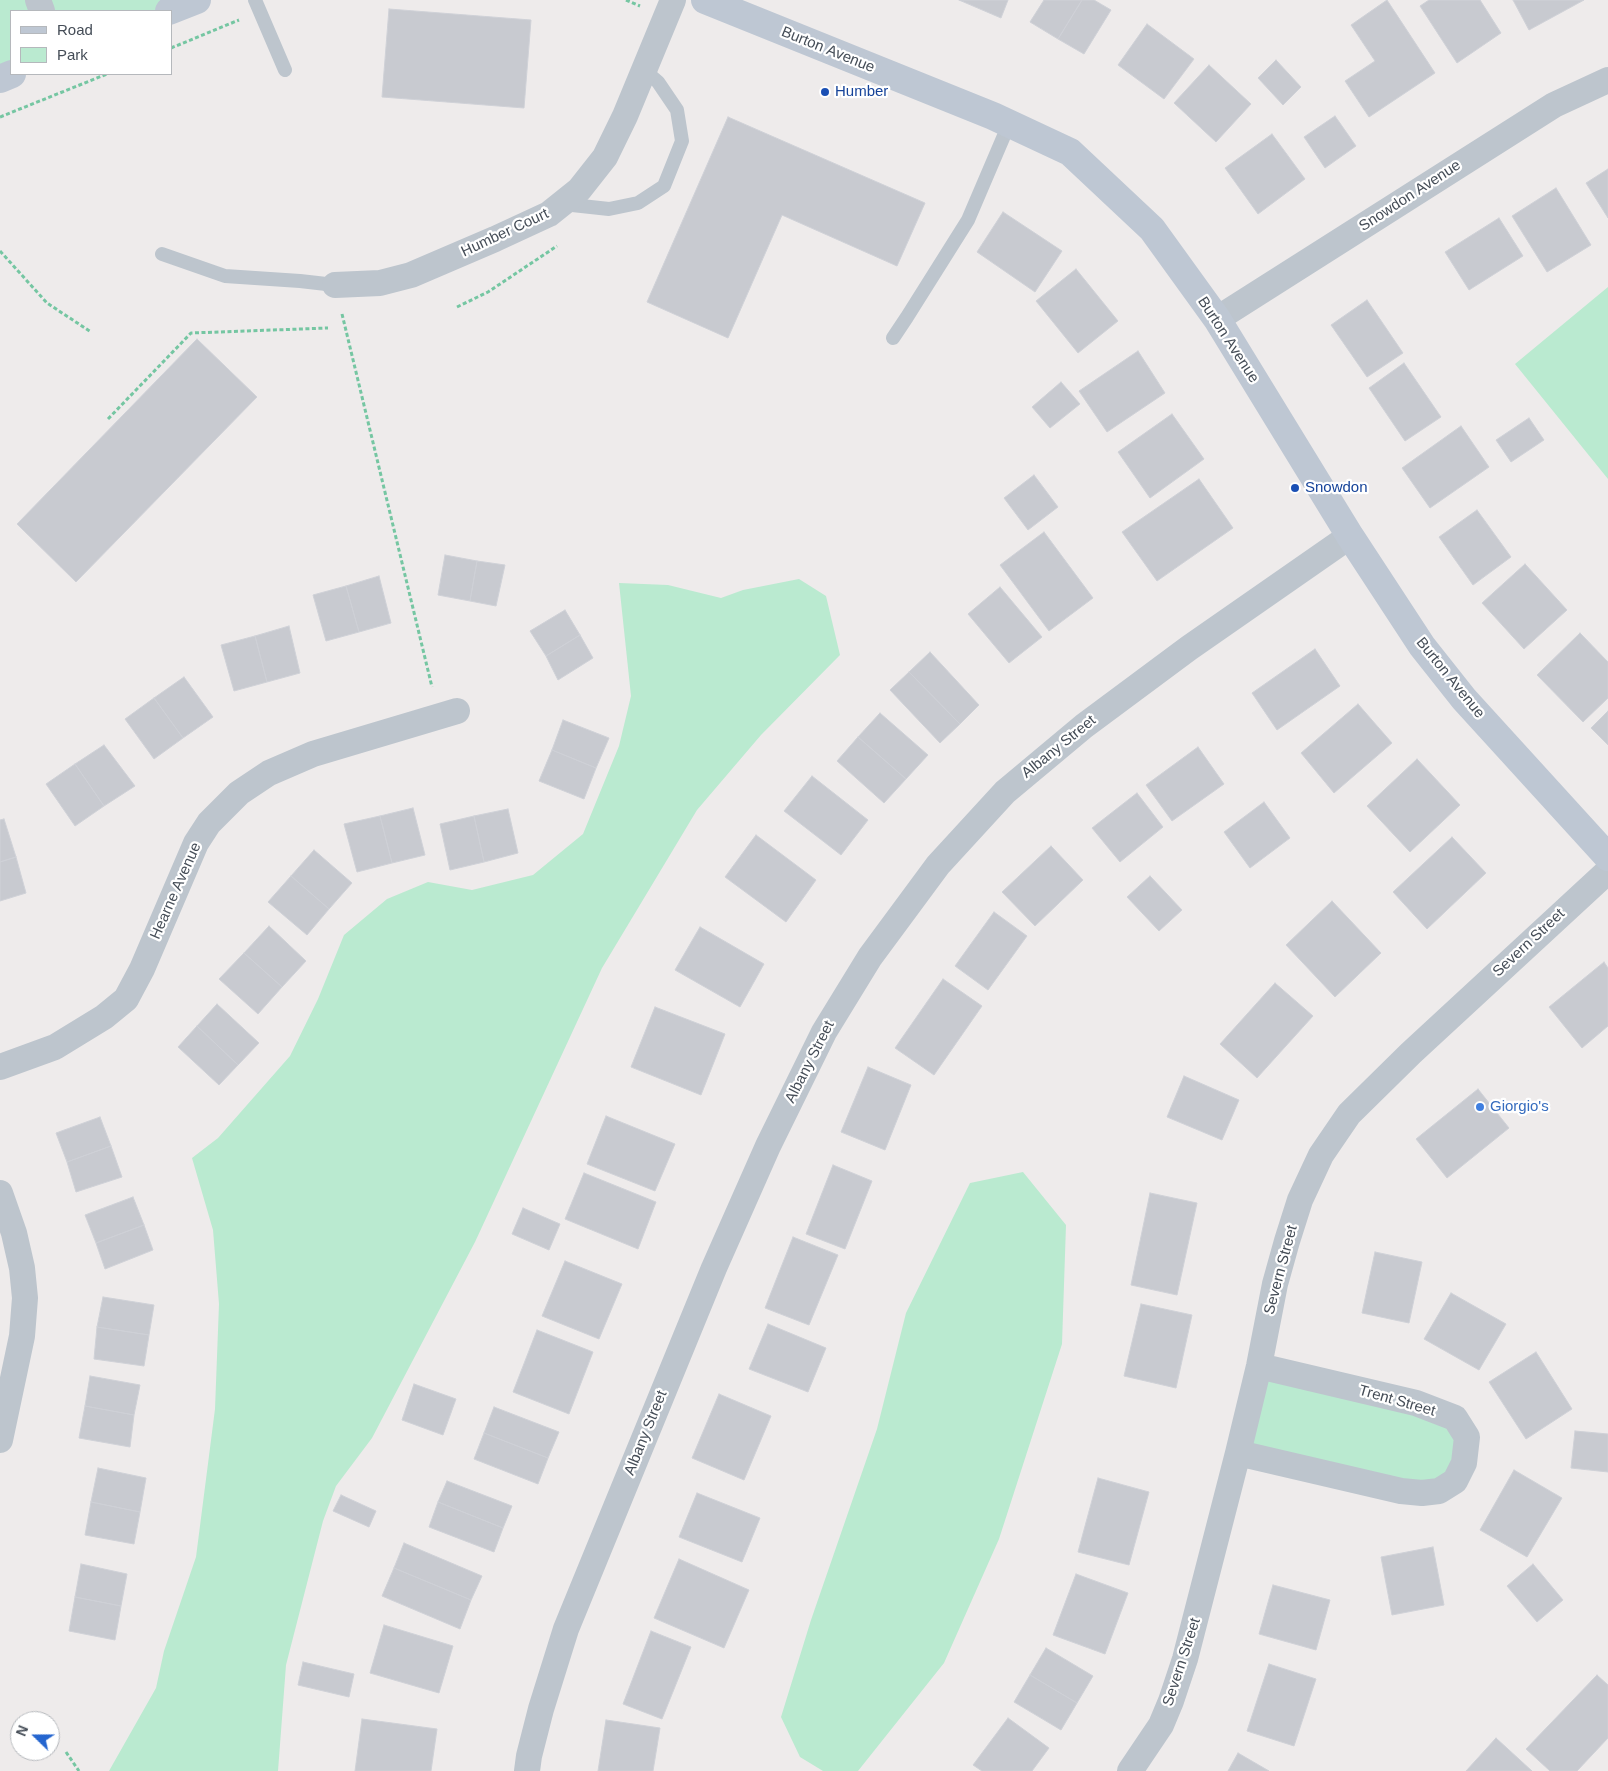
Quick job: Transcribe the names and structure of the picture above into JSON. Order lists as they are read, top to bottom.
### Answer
{
  "streets": {
    "street": [
      "Burton Avenue",
      "Snowdon Avenue",
      "Humber Court",
      "Albany Street",
      "Hearne Avenue",
      "Severn Street",
      "Trent Street"
    ]
  },
  "crossings": [
    ["Burton Avenue", "Snowdon Avenue"],
    ["Burton Avenue", "Albany Street"],
    ["Severn Street", "Trent Street"]
  ],
  "places": ["Humber", "Snowdon", "Giorgio's"],
  "legend": ["Road", "Park"],
  "north": "left"
}
